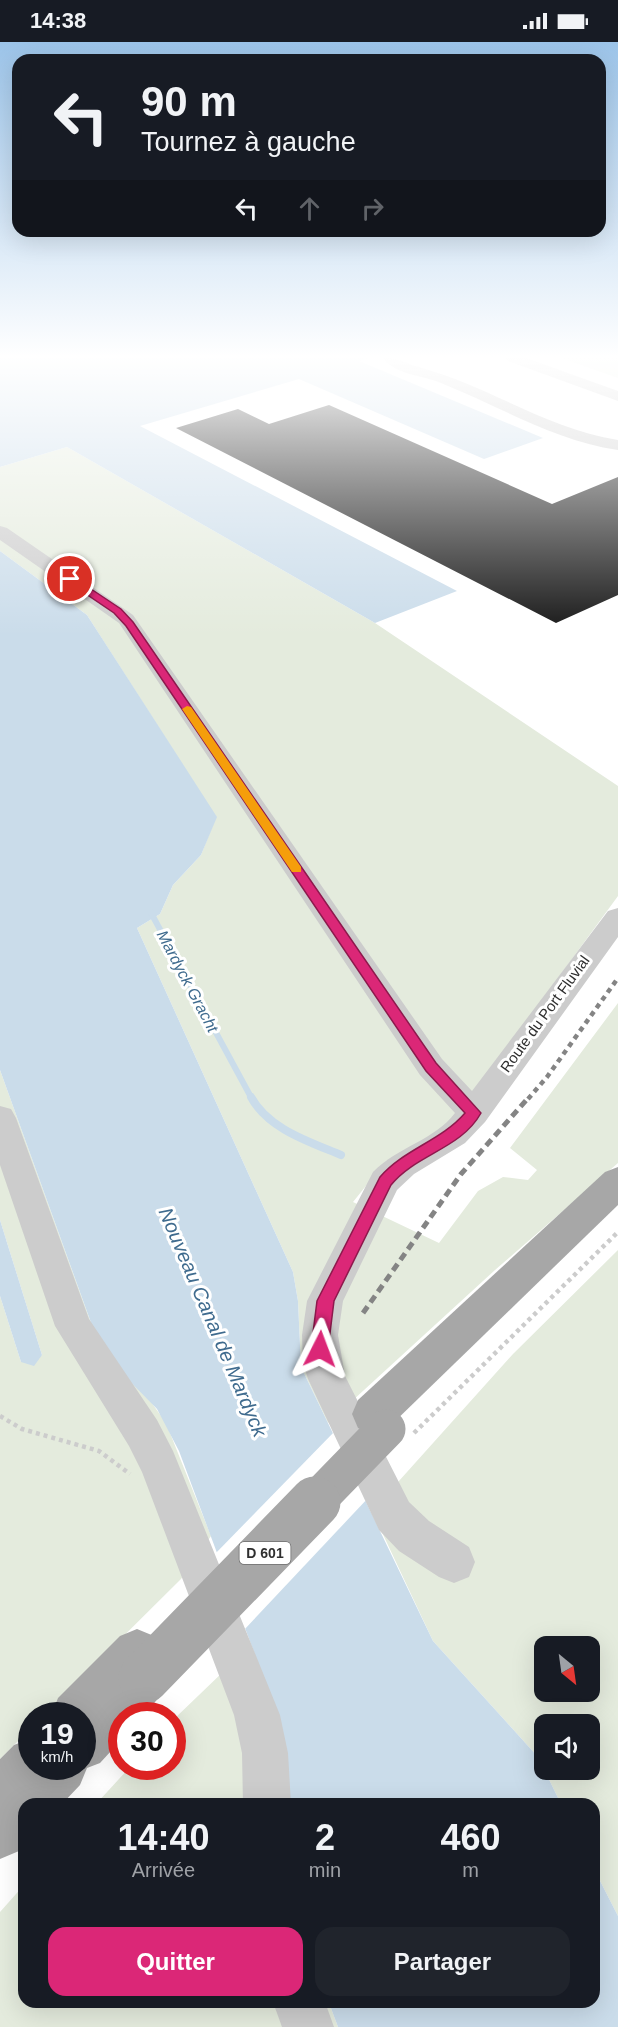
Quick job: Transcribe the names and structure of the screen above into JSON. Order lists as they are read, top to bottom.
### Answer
{
  "streets": {
    "main road": ["D 601"],
    "street": ["Route du Port Fluvial"]
  },
  "water": ["Mardyck Gracht", "Nouveau Canal de Mardyck"],
  "north": "bottom right",
  "page": {
    "status": "14:38",
    "turn": ["90 m", "Tournez à gauche"],
    "speed": "19 km/h",
    "limit": "30",
    "eta": [
      "14:40",
      "Arrivée",
      "2",
      "min",
      "460",
      "m"
    ],
    "buttons": ["Quitter", "Partager"]
  }
}
